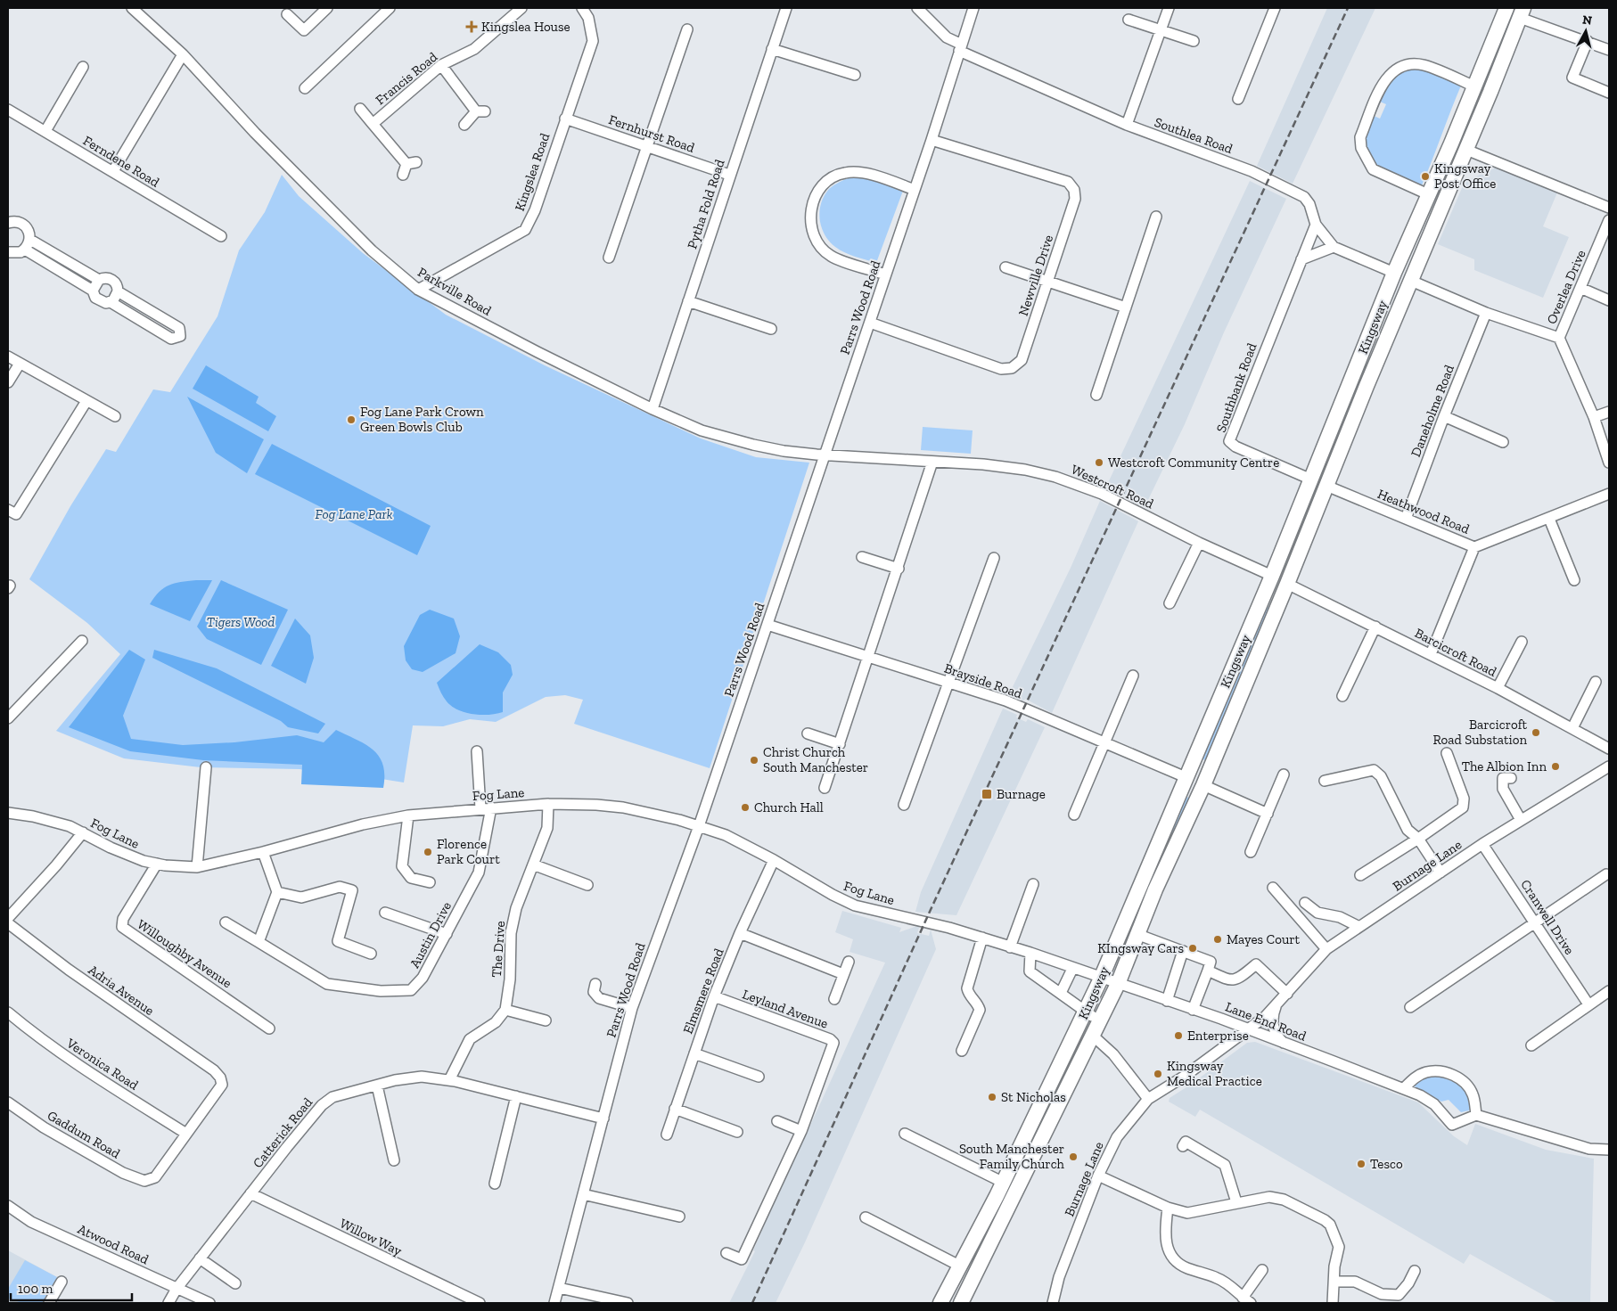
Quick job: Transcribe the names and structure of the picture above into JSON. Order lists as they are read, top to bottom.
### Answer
{
  "streets": {
    "highway": ["Kingsway"],
    "street": [
      "Francis Road",
      "Fernhurst Road",
      "Southlea Road",
      "Ferndene Road",
      "Kingslea Road",
      "Pytha Fold Road",
      "Newville Drive",
      "Overlea Drive",
      "Parkville Road",
      "Parrs Wood Road",
      "Southbank Road",
      "Daneholme Road",
      "Westcroft Road",
      "Heathwood Road",
      "Barcicroft Road",
      "Brayside Road",
      "Fog Lane",
      "Burnage Lane",
      "Cranwell Drive",
      "Austin Drive",
      "The Drive",
      "Willoughby Avenue",
      "Adria Avenue",
      "Elmsmere Road",
      "Leyland Avenue",
      "Lane End Road",
      "Veronica Road",
      "Catterick Road",
      "Gaddum Road",
      "Willow Way",
      "Atwood Road"
    ]
  },
  "crossings": [
    ["Fernhurst Road", "Kingslea Road"],
    ["Fernhurst Road", "Pytha Fold Road"],
    ["Southlea Road", "Parrs Wood Road"],
    ["Southlea Road", "Kingsway"],
    ["Southlea Road", "Southbank Road"],
    ["Kingslea Road", "Parkville Road"],
    ["Pytha Fold Road", "Parkville Road"],
    ["Newville Drive", "Parrs Wood Road"],
    ["Parkville Road", "Parrs Wood Road"],
    ["Parkville Road", "Westcroft Road"],
    ["Parrs Wood Road", "Westcroft Road"],
    ["Parrs Wood Road", "Brayside Road"],
    ["Parrs Wood Road", "Fog Lane"],
    ["Parrs Wood Road", "Catterick Road"],
    ["Kingsway", "Southbank Road"],
    ["Kingsway", "Westcroft Road"],
    ["Kingsway", "Heathwood Road"],
    ["Kingsway", "Barcicroft Road"],
    ["Kingsway", "Brayside Road"],
    ["Kingsway", "Fog Lane"],
    ["Kingsway", "Lane End Road"],
    ["Daneholme Road", "Heathwood Road"],
    ["Fog Lane", "Austin Drive"],
    ["Fog Lane", "The Drive"],
    ["Fog Lane", "Willoughby Avenue"],
    ["Fog Lane", "Elmsmere Road"],
    ["Fog Lane", "Lane End Road"],
    ["Burnage Lane", "Cranwell Drive"],
    ["Burnage Lane", "Lane End Road"],
    ["Adria Avenue", "Veronica Road"],
    ["Adria Avenue", "Gaddum Road"],
    ["Elmsmere Road", "Leyland Avenue"],
    ["Veronica Road", "Gaddum Road"],
    ["Catterick Road", "Willow Way"],
    ["Catterick Road", "Atwood Road"]
  ],
  "parks": ["Fog Lane Park", "Tigers Wood"],
  "places": {
    "health": ["Kingslea House"],
    "other": [
      "Kingsway Post Office",
      "Fog Lane Park Crown Green Bowls Club",
      "Westcroft Community Centre",
      "Barcicroft Road Substation",
      "Christ Church South Manchester",
      "The Albion Inn",
      "Church Hall",
      "Florence Park Court",
      "Mayes Court",
      "KIngsway Cars",
      "Enterprise",
      "Kingsway Medical Practice",
      "St Nicholas",
      "South Manchester Family Church",
      "Tesco"
    ],
    "transit": ["Burnage"]
  },
  "scale_bar": "100 m",
  "north": "top"
}
